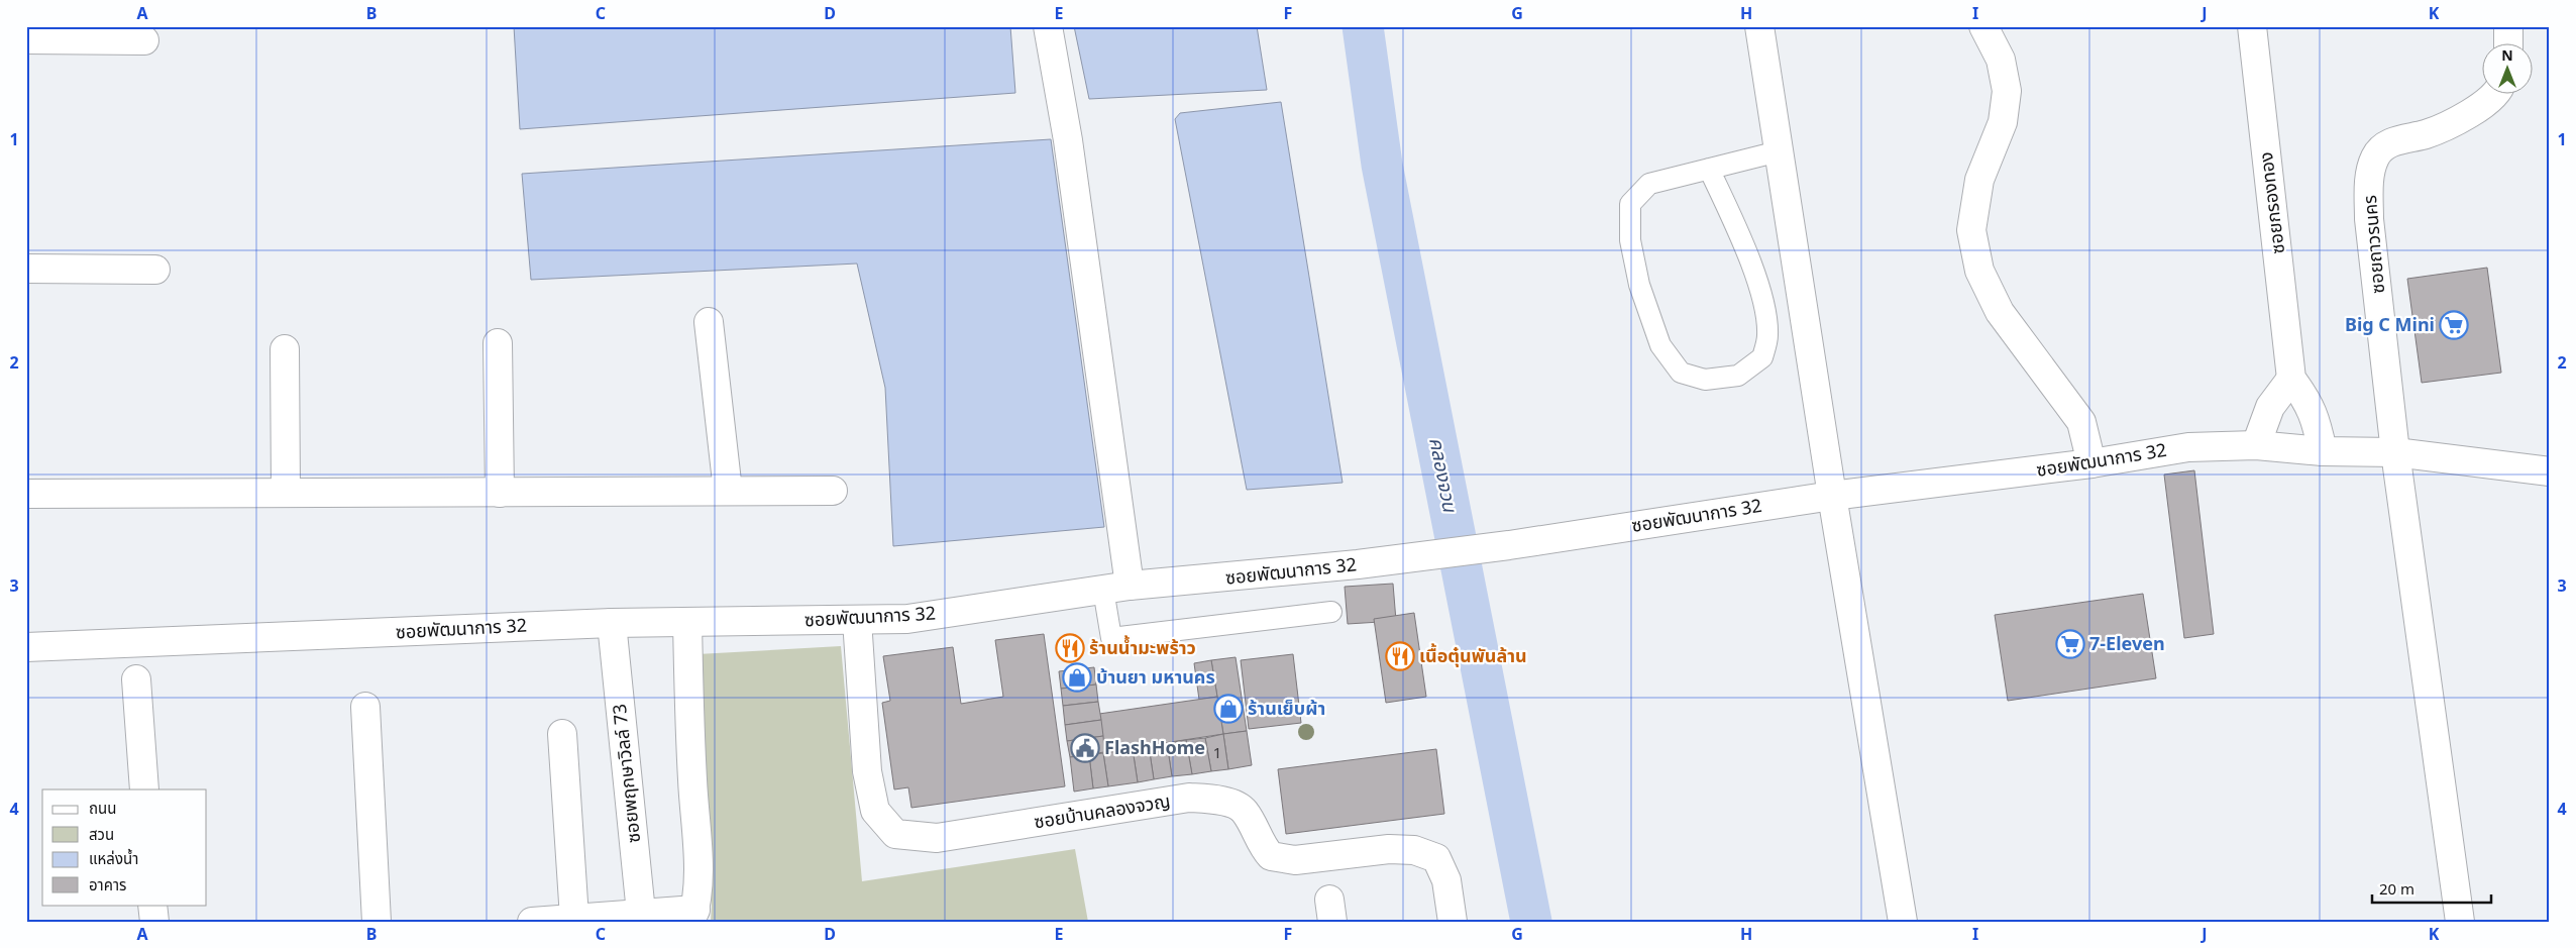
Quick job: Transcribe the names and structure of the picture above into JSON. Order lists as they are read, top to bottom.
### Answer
{
  "streets": {
    "street": [
      "ซอยกรองทอง",
      "ซอยถาวรนคร",
      "ซอยพัฒนาการ 32",
      "ซอยพฤกษาวิลล์ 73",
      "ซอยบ้านคลองจวญ"
    ]
  },
  "crossings": [
    ["ซอยถาวรนคร", "ซอยพัฒนาการ 32"],
    ["ซอยพัฒนาการ 32", "ซอยพฤกษาวิลล์ 73"],
    ["ซอยพัฒนาการ 32", "ซอยบ้านคลองจวญ"]
  ],
  "water": ["คลองจวน"],
  "places": {
    "supermarket": ["Big C Mini", "7-Eleven"],
    "restaurant": ["ร้านน้ำมะพร้าว", "เนื้อตุ๋นพันล้าน"],
    "shop": ["บ้านยา มหานคร", "ร้านเย็บผ้า"],
    "public building": ["FlashHome"]
  },
  "house_numbers": ["1"],
  "legend": [
    "ถนน",
    "สวน",
    "แหล่งน้ำ",
    "อาคาร"
  ],
  "scale_bar": "20 m",
  "north": "top",
  "grid": {
    "columns": [
      "A",
      "B",
      "C",
      "D",
      "E",
      "F",
      "G",
      "H",
      "I",
      "J",
      "K"
    ],
    "rows": [
      "1",
      "2",
      "3",
      "4"
    ]
  }
}
